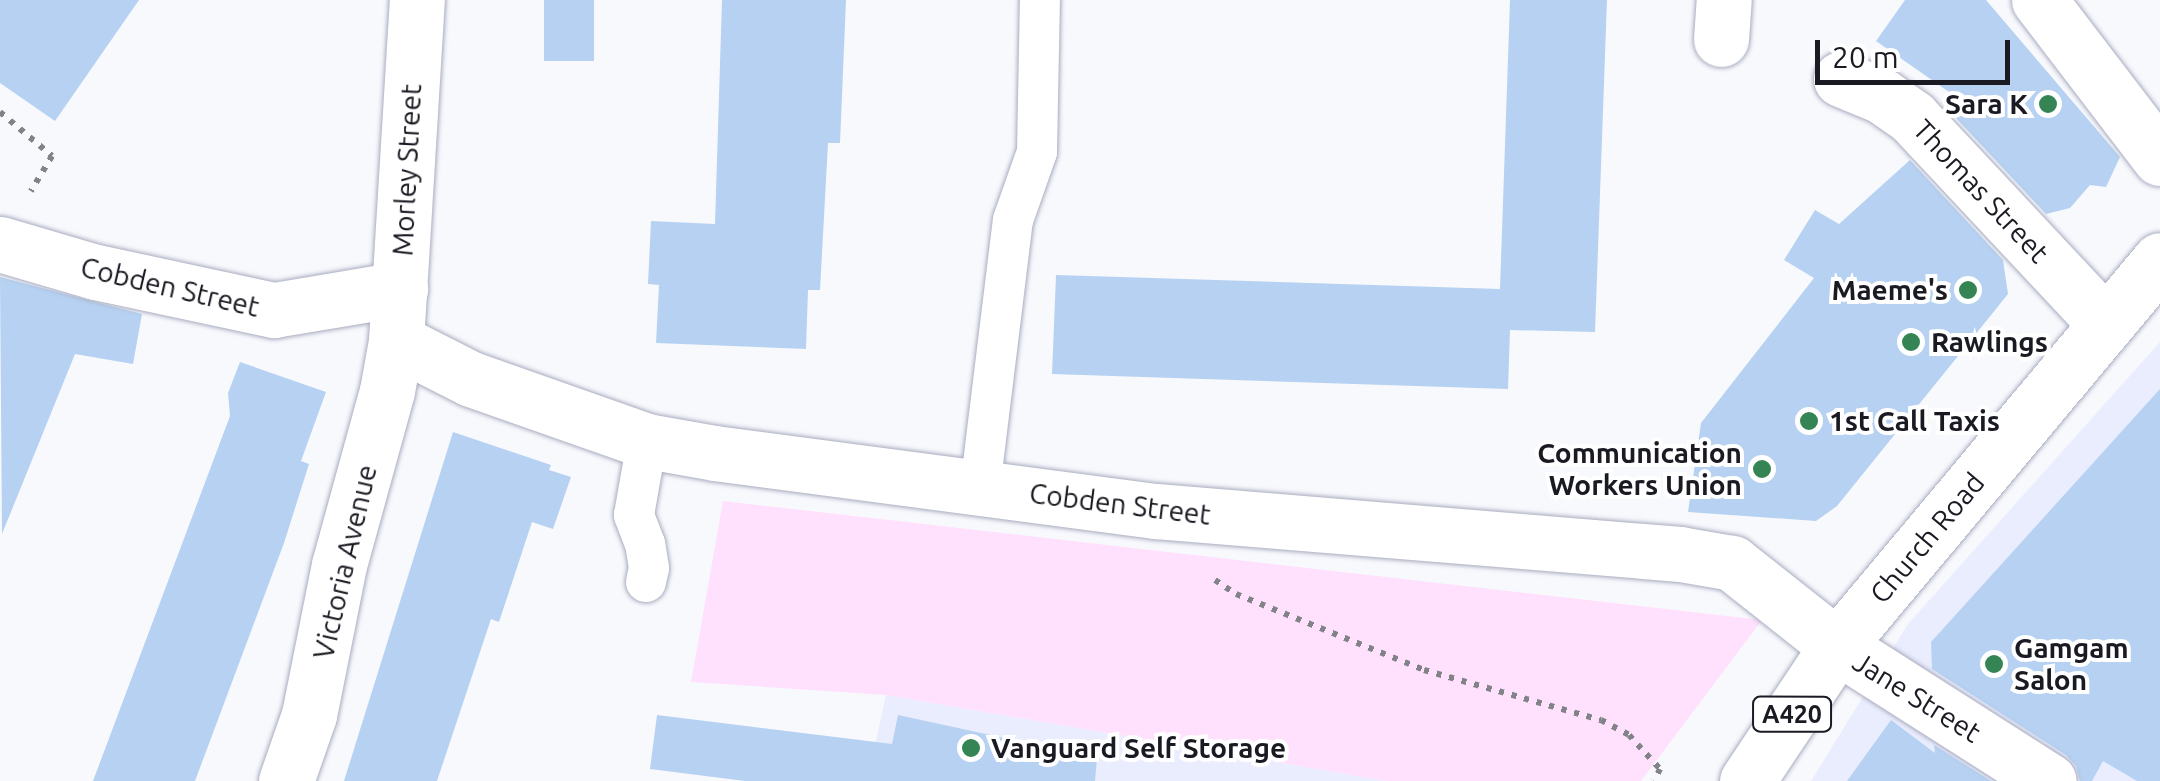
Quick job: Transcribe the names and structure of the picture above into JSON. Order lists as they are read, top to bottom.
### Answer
{
  "streets": {
    "street": [
      "Morley Street",
      "Thomas Street",
      "Cobden Street",
      "Church Road",
      "Victoria Avenue",
      "Jane Street",
      "A420"
    ]
  },
  "crossings": [
    ["Morley Street", "Cobden Street"],
    ["Morley Street", "Victoria Avenue"],
    ["Thomas Street", "Church Road"],
    ["Cobden Street", "Church Road"],
    ["Cobden Street", "Victoria Avenue"],
    ["Cobden Street", "Jane Street"],
    ["Church Road", "Jane Street"]
  ],
  "places": [
    "Sara K",
    "Maeme's",
    "Rawlings",
    "1st Call Taxis",
    "Communication Workers Union",
    "Gamgam Salon",
    "Vanguard Self Storage"
  ],
  "scale_bar": "20 m"
}
